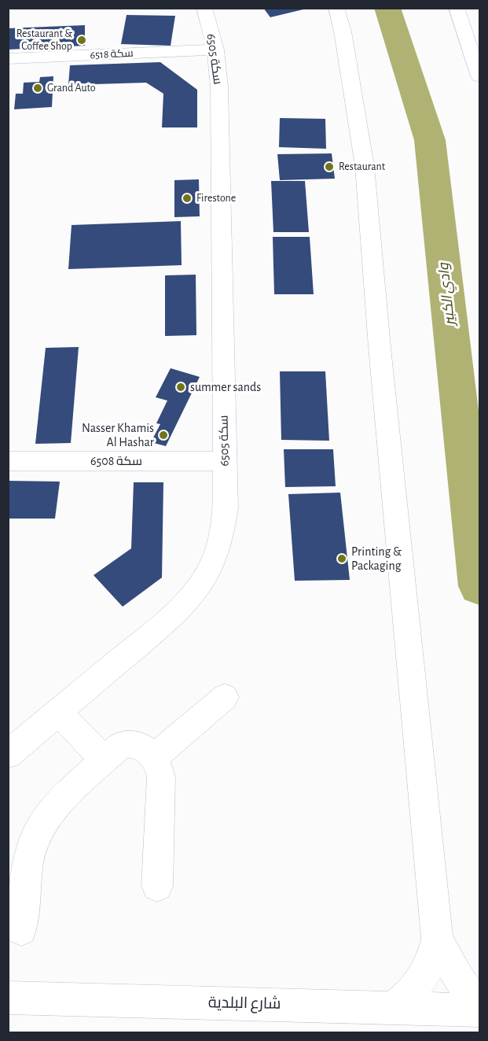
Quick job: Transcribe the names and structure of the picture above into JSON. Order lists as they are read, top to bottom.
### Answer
{
  "streets": {
    "street": [
      "سكة 6518",
      "سكة 6505",
      "سكة 6508",
      "شارع البلدية"
    ]
  },
  "crossings": [
    ["سكة 6518", "سكة 6505"],
    ["سكة 6505", "سكة 6508"]
  ],
  "water": ["وادي الكبير"],
  "places": [
    "Restaurant & Coffee Shop",
    "Grand Auto",
    "Restaurant",
    "Firestone",
    "summer sands",
    "Nasser Khamis Al Hashar",
    "Printing & Packaging"
  ]
}
